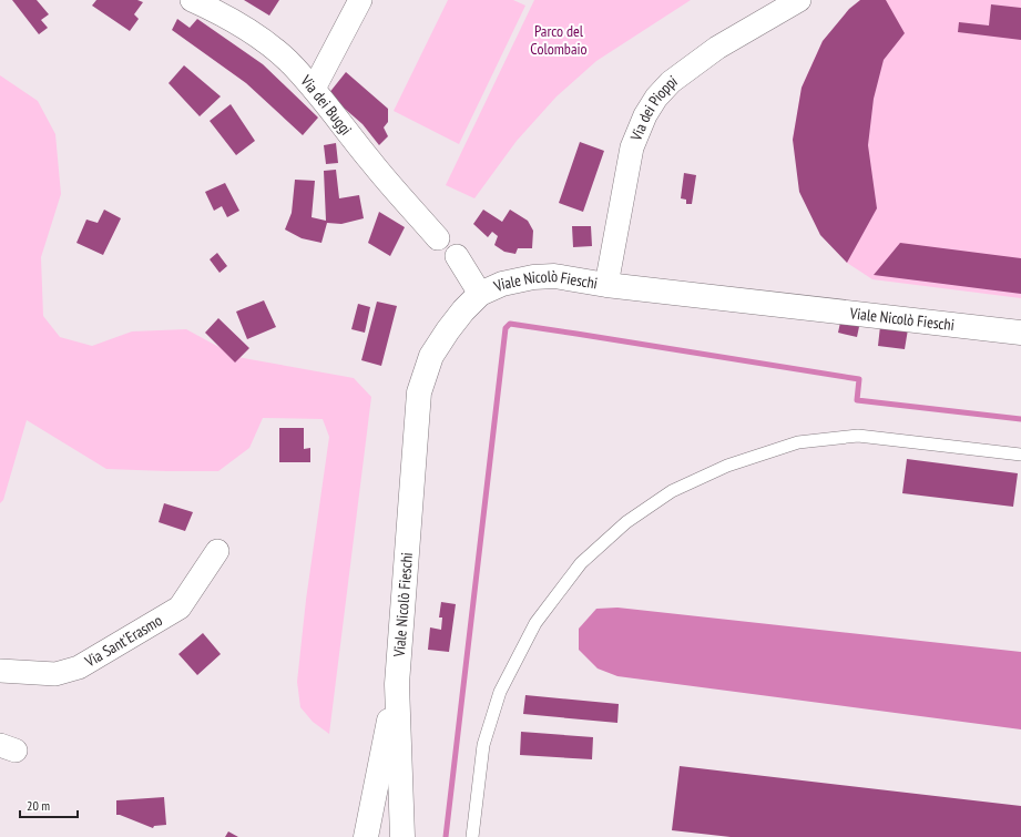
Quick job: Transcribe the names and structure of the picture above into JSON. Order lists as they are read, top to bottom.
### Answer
{
  "streets": {
    "main road": ["Viale Nicolò Fieschi"],
    "street": ["Via dei Buggi", "Via dei Pioppi", "Via Sant'Erasmo"]
  },
  "crossings": [
    ["Via dei Pioppi", "Viale Nicolò Fieschi"]
  ],
  "parks": ["Parco del Colombaio"],
  "scale_bar": "20 m"
}
